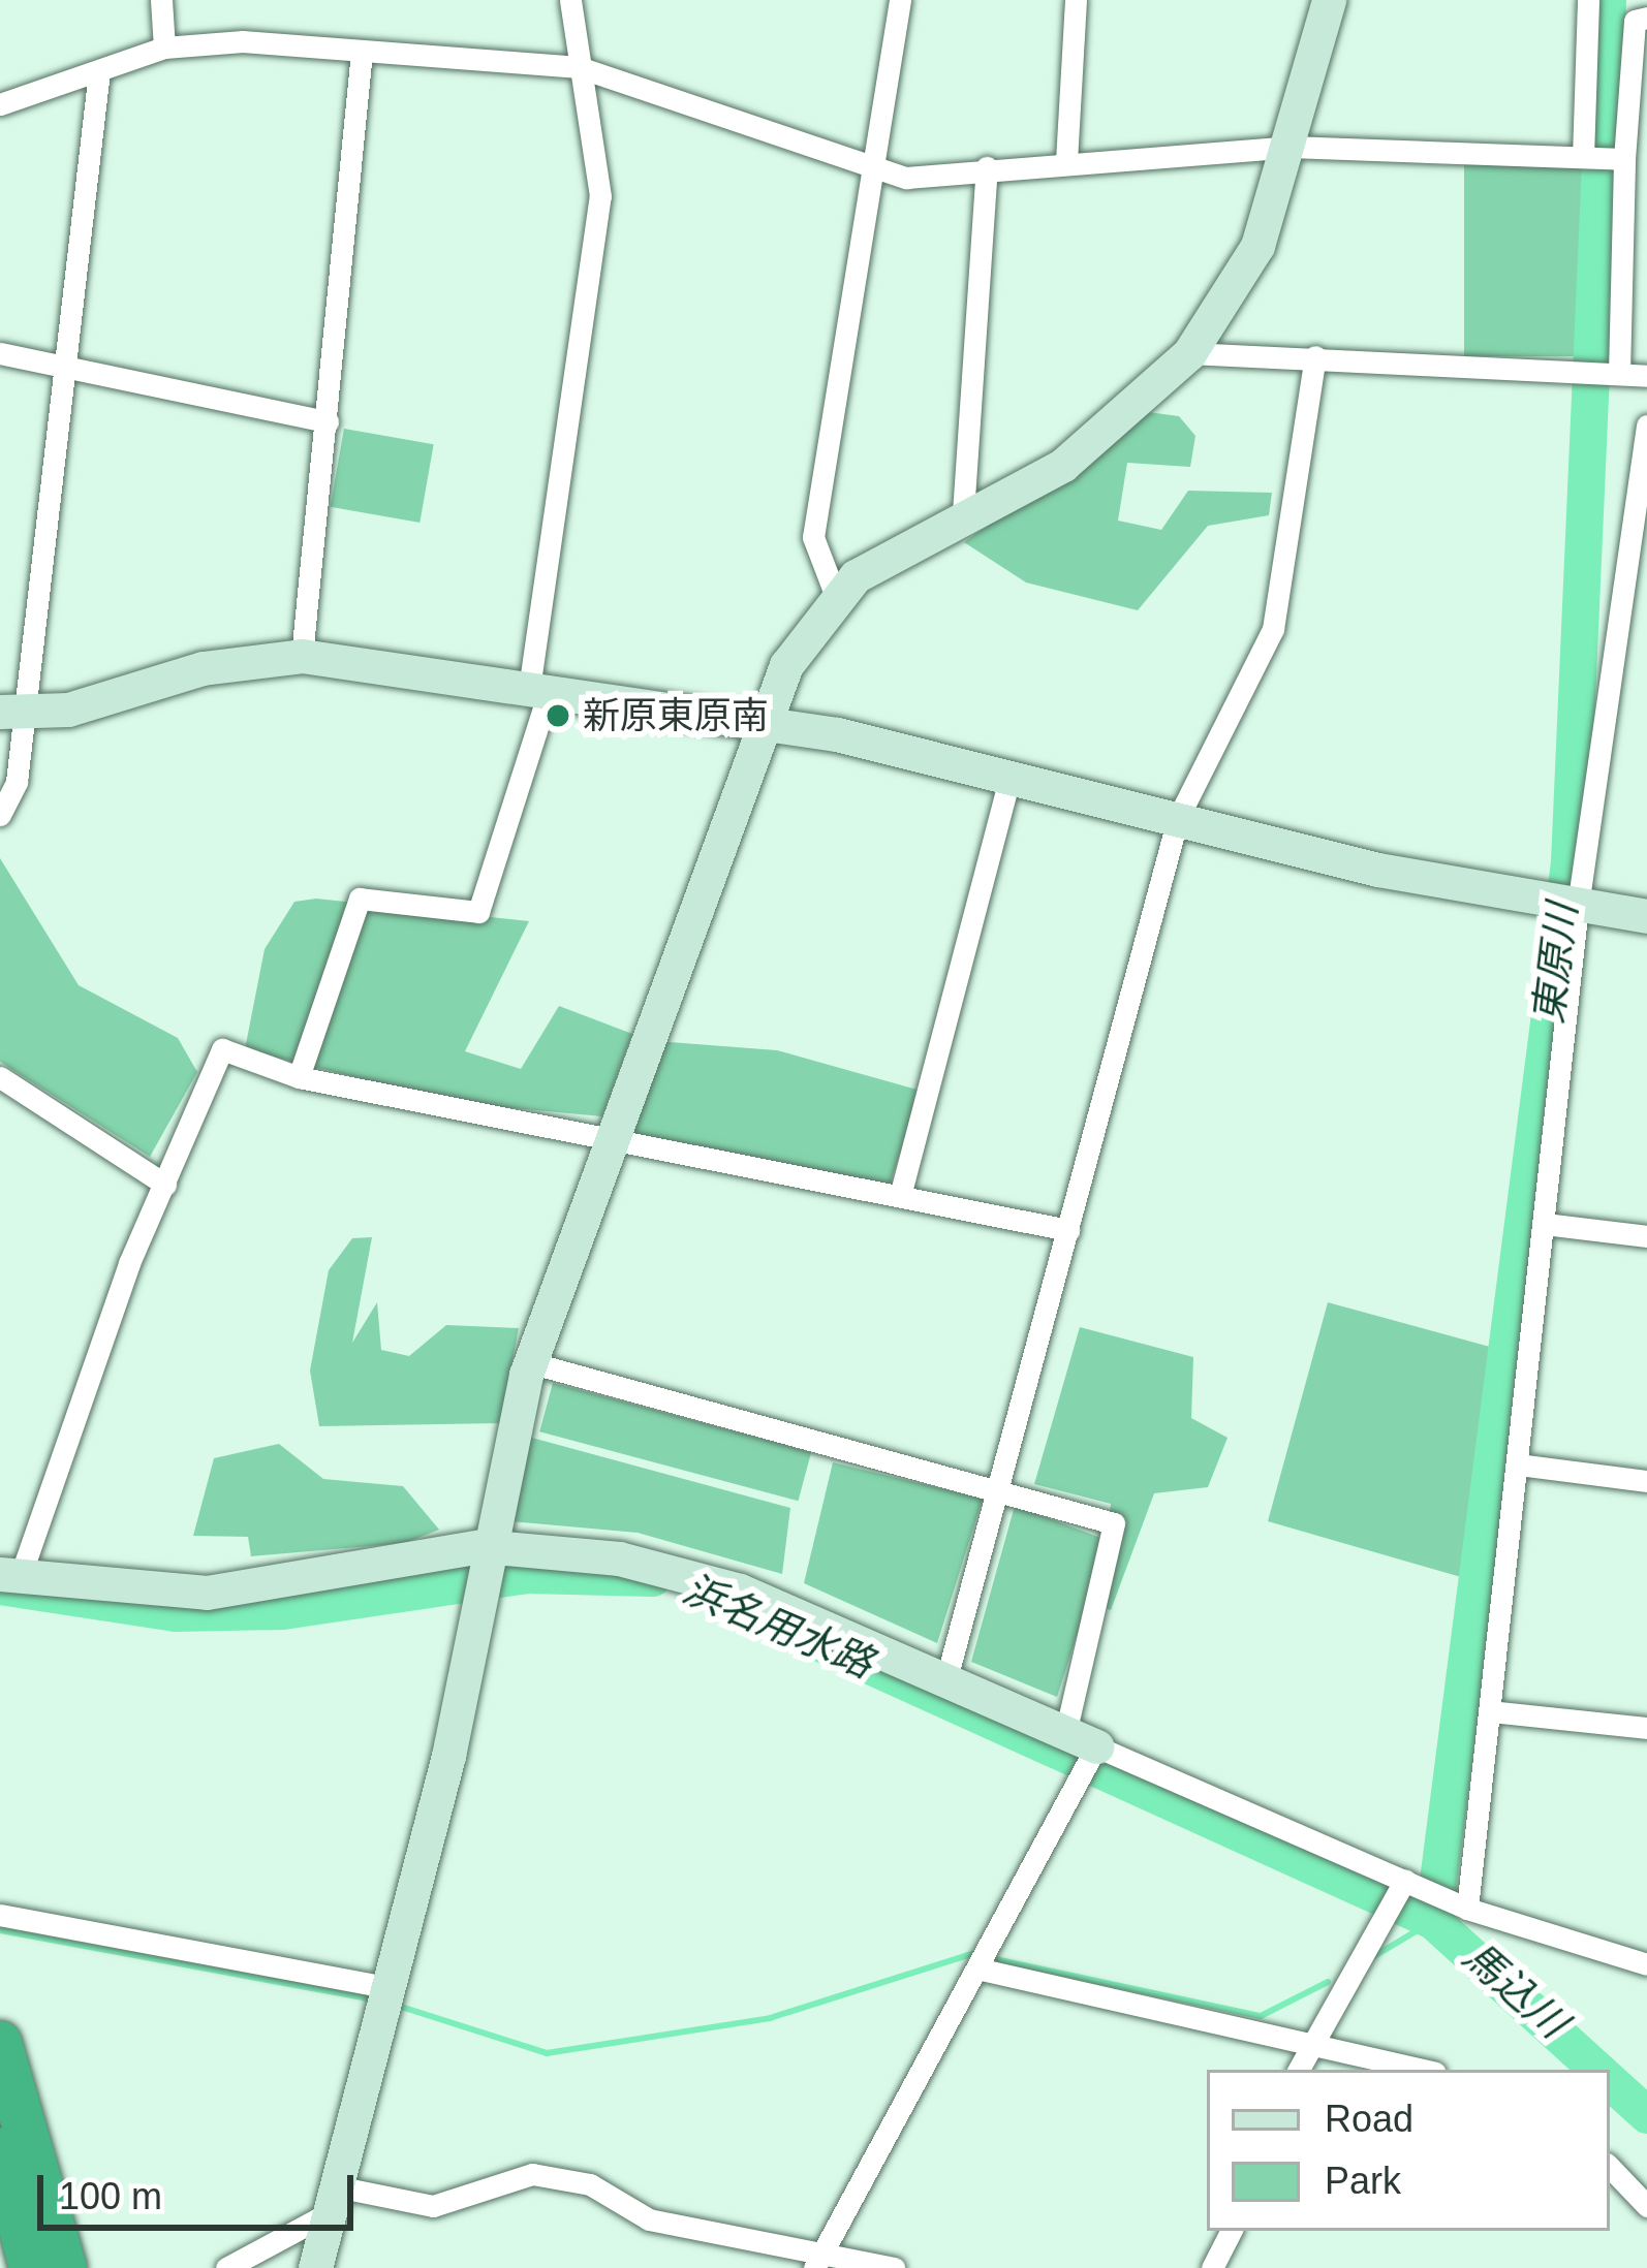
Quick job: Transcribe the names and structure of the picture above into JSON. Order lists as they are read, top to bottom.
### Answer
{
  "water": ["東原川", "浜名用水路", "馬込川"],
  "places": ["新原東原南"],
  "legend": ["Road", "Park"],
  "scale_bar": "100 m"
}
